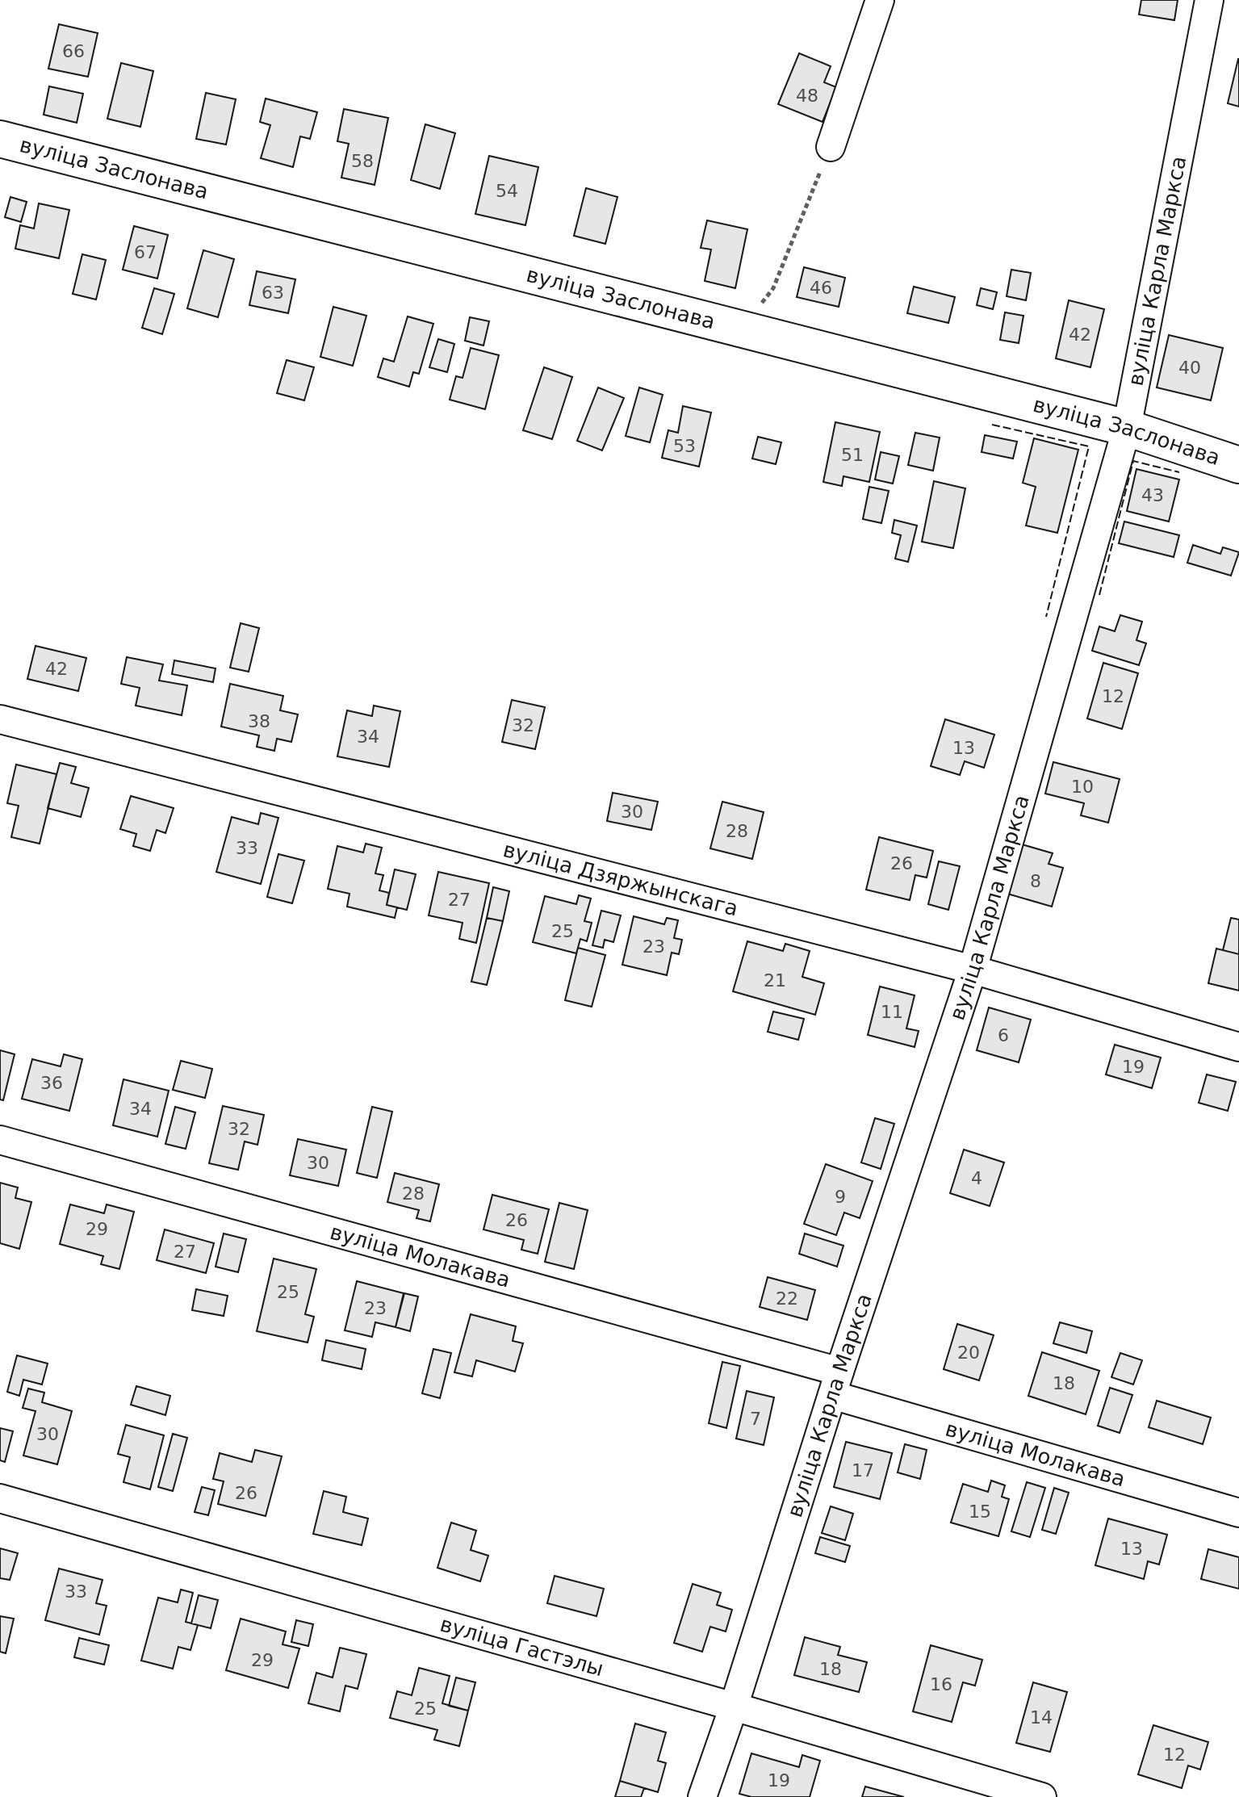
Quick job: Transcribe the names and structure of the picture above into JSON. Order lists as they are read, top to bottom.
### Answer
{
  "streets": {
    "street": [
      "вуліца Заслонава",
      "вуліца Карла Маркса",
      "вуліца Дзяржынскага",
      "вуліца Молакава",
      "вуліца Гастэлы"
    ]
  },
  "crossings": [
    ["вуліца Заслонава", "вуліца Карла Маркса"],
    ["вуліца Карла Маркса", "вуліца Дзяржынскага"],
    ["вуліца Карла Маркса", "вуліца Молакава"],
    ["вуліца Карла Маркса", "вуліца Гастэлы"]
  ],
  "house_numbers": [
    "66",
    "48",
    "58",
    "54",
    "67",
    "46",
    "63",
    "42",
    "40",
    "53",
    "51",
    "43",
    "42",
    "12",
    "38",
    "32",
    "34",
    "13",
    "10",
    "30",
    "28",
    "33",
    "26",
    "8",
    "27",
    "25",
    "23",
    "21",
    "11",
    "6",
    "19",
    "36",
    "34",
    "32",
    "30",
    "4",
    "28",
    "9",
    "26",
    "29",
    "27",
    "25",
    "22",
    "23",
    "20",
    "18",
    "7",
    "30",
    "17",
    "26",
    "15",
    "13",
    "33",
    "29",
    "18",
    "16",
    "25",
    "14",
    "12",
    "19"
  ]
}
